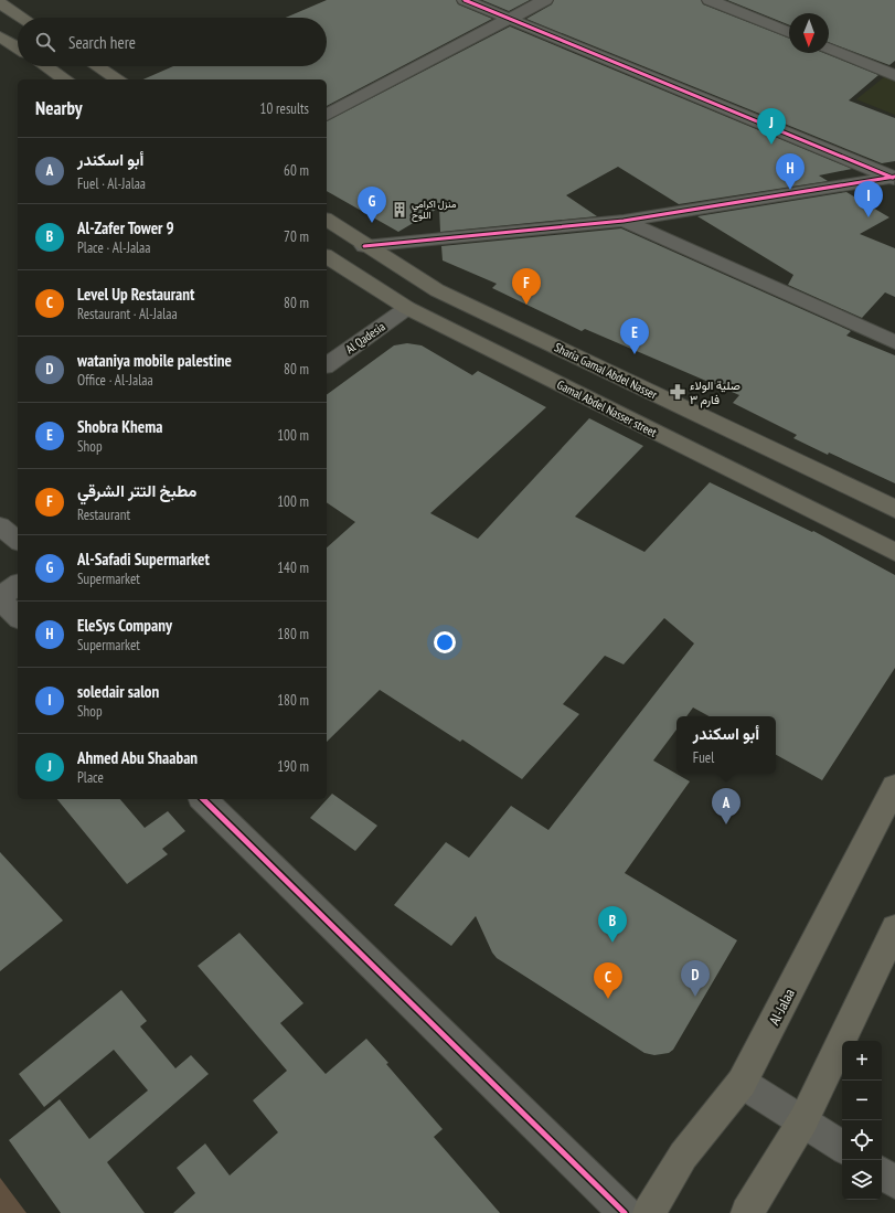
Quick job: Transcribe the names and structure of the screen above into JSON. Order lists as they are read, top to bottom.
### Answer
{
  "streets": {
    "main road": ["Sharia Gamal Abdel Nasser", "Gamal Abdel Nasser street", "Al-Jalaa"],
    "street": ["Al Qadesia"]
  },
  "crossings": [
    ["Al Qadesia", "Gamal Abdel Nasser street"]
  ],
  "places": {
    "building": ["منزل اكرامي اللوح"],
    "pharmacy": ["صلية الولاء فارم ٣"]
  },
  "north": "bottom",
  "page": {
    "search": "Search here",
    "heading": ["Nearby", "10 results"],
    "pins": [
      "J",
      "H",
      "I",
      "G",
      "F",
      "E",
      "A",
      "B",
      "D",
      "C"
    ],
    "list": [
      {
        "mark": "A",
        "name": "أبو اسكندر",
        "note": "Fuel · Al-Jalaa",
        "value": "60 m"
      },
      {
        "mark": "B",
        "name": "Al-Zafer Tower 9",
        "note": "Place · Al-Jalaa",
        "value": "70 m"
      },
      {
        "mark": "C",
        "name": "Level Up Restaurant",
        "note": "Restaurant · Al-Jalaa",
        "value": "80 m"
      },
      {
        "mark": "D",
        "name": "wataniya mobile palestine",
        "note": "Office · Al-Jalaa",
        "value": "80 m"
      },
      {
        "mark": "E",
        "name": "Shobra Khema",
        "note": "Shop",
        "value": "100 m"
      },
      {
        "mark": "F",
        "name": "مطبخ التتر الشرقي",
        "note": "Restaurant",
        "value": "100 m"
      },
      {
        "mark": "G",
        "name": "Al-Safadi Supermarket",
        "note": "Supermarket",
        "value": "140 m"
      },
      {
        "mark": "H",
        "name": "EleSys Company",
        "note": "Supermarket",
        "value": "180 m"
      },
      {
        "mark": "I",
        "name": "soledair salon",
        "note": "Shop",
        "value": "180 m"
      },
      {
        "mark": "J",
        "name": "Ahmed Abu Shaaban",
        "note": "Place",
        "value": "190 m"
      }
    ],
    "popup": ["أبو اسكندر", "Fuel"],
    "map_buttons": ["+", "−"]
  }
}
